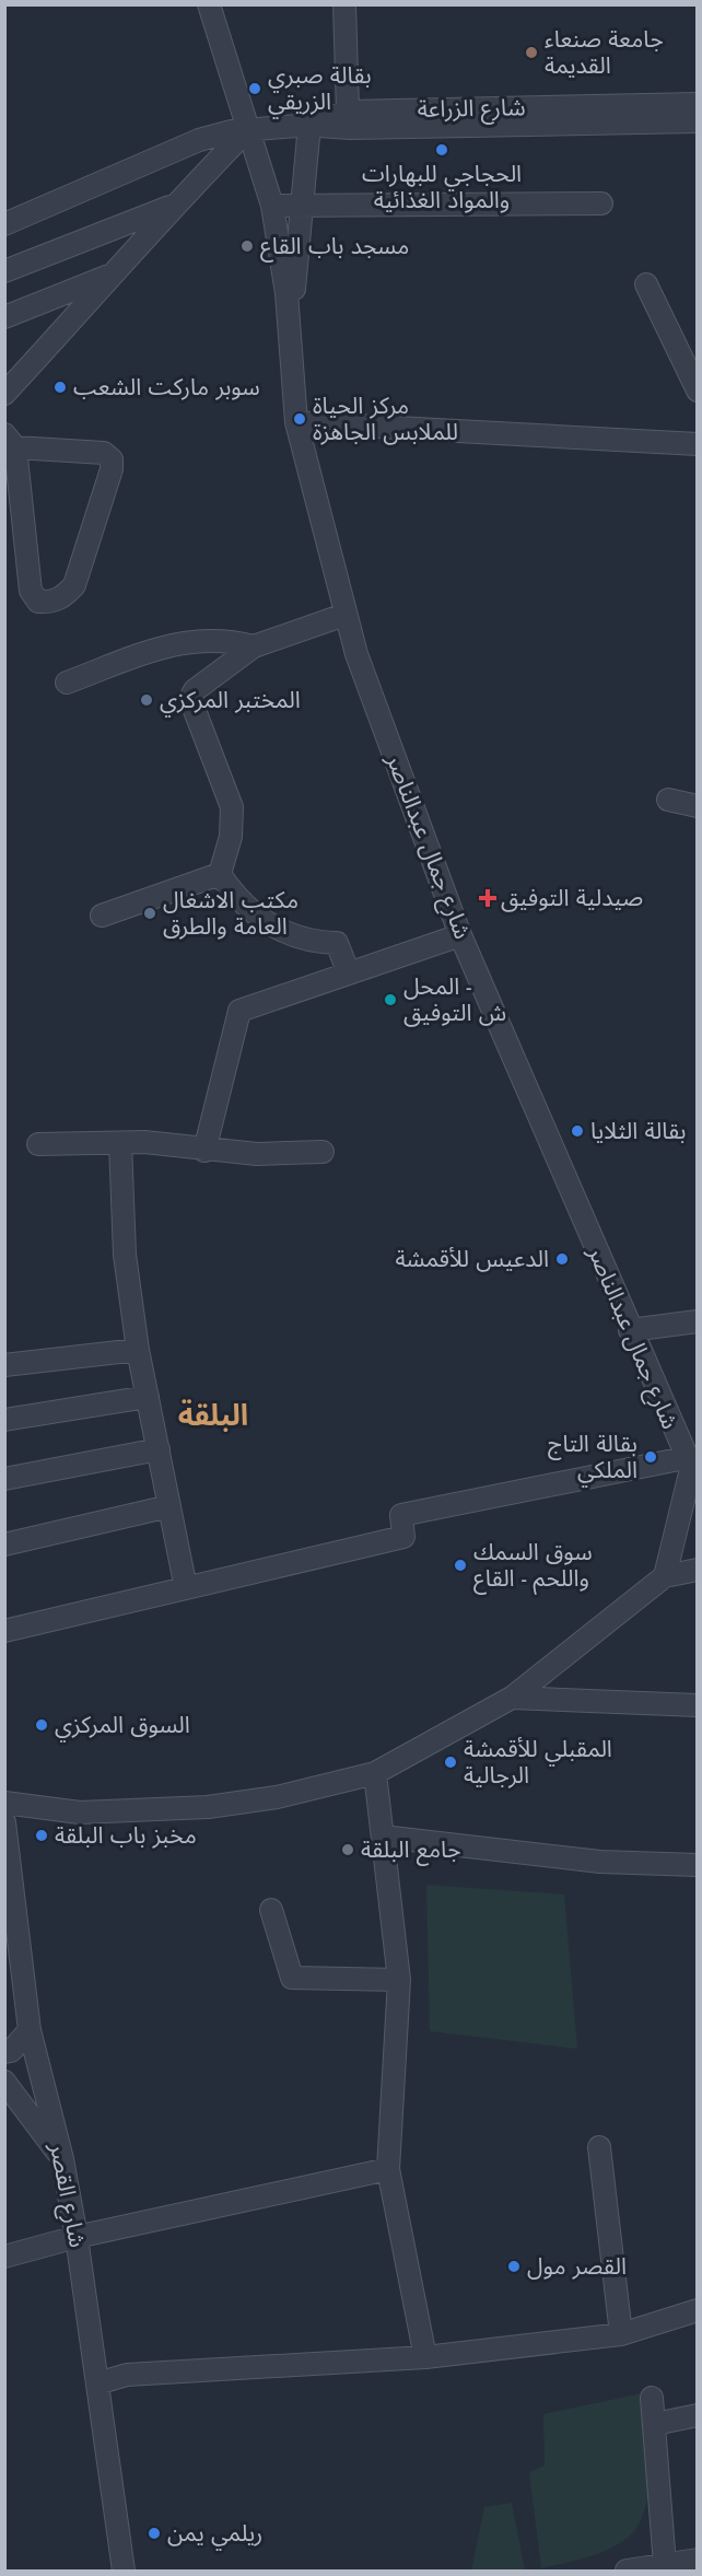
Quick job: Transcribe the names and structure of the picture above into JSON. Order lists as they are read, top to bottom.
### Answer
{
  "streets": {
    "street": ["شارع الزراعة", "شارع جمال عبدالناصر", "شارع القصر"]
  },
  "crossings": [
    ["شارع الزراعة", "شارع جمال عبدالناصر"]
  ],
  "districts": ["البلقة"],
  "places": {
    "other": [
      "جامعة صنعاء القديمة",
      "بقالة صبري الزريقي",
      "الحجاجي للبهارات والمواد الغذائية",
      "مسجد باب القاع",
      "سوبر ماركت الشعب",
      "مركز الحياة للملابس الجاهزة",
      "المختبر المركزي",
      "مكتب الاشغال العامة والطرق",
      "المحل - ش التوفيق",
      "بقالة الثلايا",
      "الدعيس للأقمشة",
      "بقالة التاج الملكي",
      "سوق السمك واللحم - القاع",
      "السوق المركزي",
      "المقبلي للأقمشة الرجالية",
      "مخبز باب البلقة",
      "جامع البلقة",
      "القصر مول",
      "ريلمي يمن"
    ],
    "health": ["صيدلية التوفيق"]
  }
}
